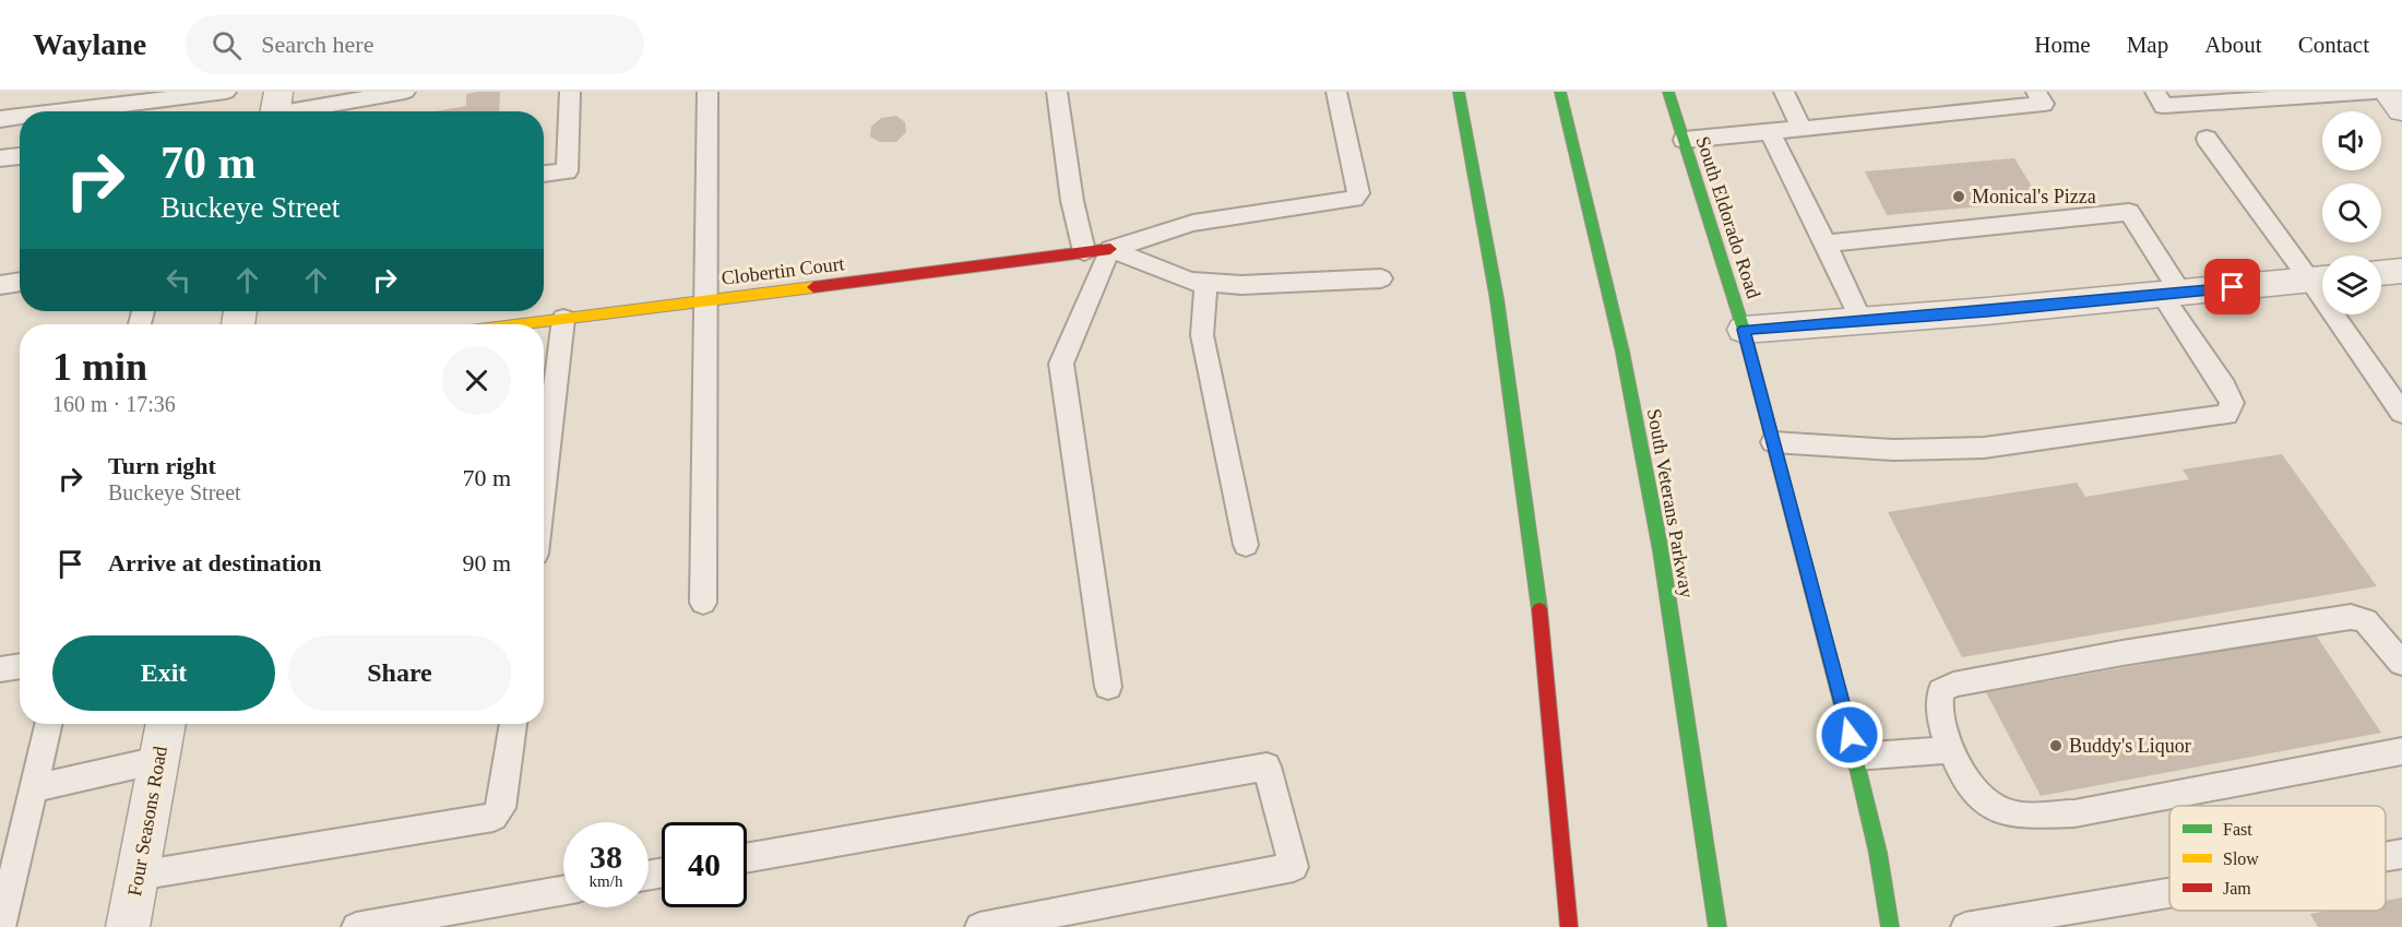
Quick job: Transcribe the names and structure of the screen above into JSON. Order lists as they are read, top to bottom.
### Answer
{
  "streets": {
    "main road": ["South Eldorado Road", "Clobertin Court", "South Veterans Parkway"],
    "street": ["Four Seasons Road"]
  },
  "places": ["Monical's Pizza", "Buddy's Liquor"],
  "legend": ["Fast", "Slow", "Jam"],
  "page": {
    "header": "Waylane",
    "search": "Search here",
    "nav": [
      "Home",
      "Map",
      "About",
      "Contact"
    ],
    "turn": ["70 m", "Buckeye Street"],
    "heading": ["1 min", "160 m · 17:36"],
    "list": [
      {
        "name": "Turn right",
        "note": "Buckeye Street",
        "value": "70 m"
      },
      {
        "name": "Arrive at destination",
        "value": "90 m"
      }
    ],
    "buttons": ["Exit", "Share"],
    "speed": "38 km/h",
    "limit": "40"
  }
}
